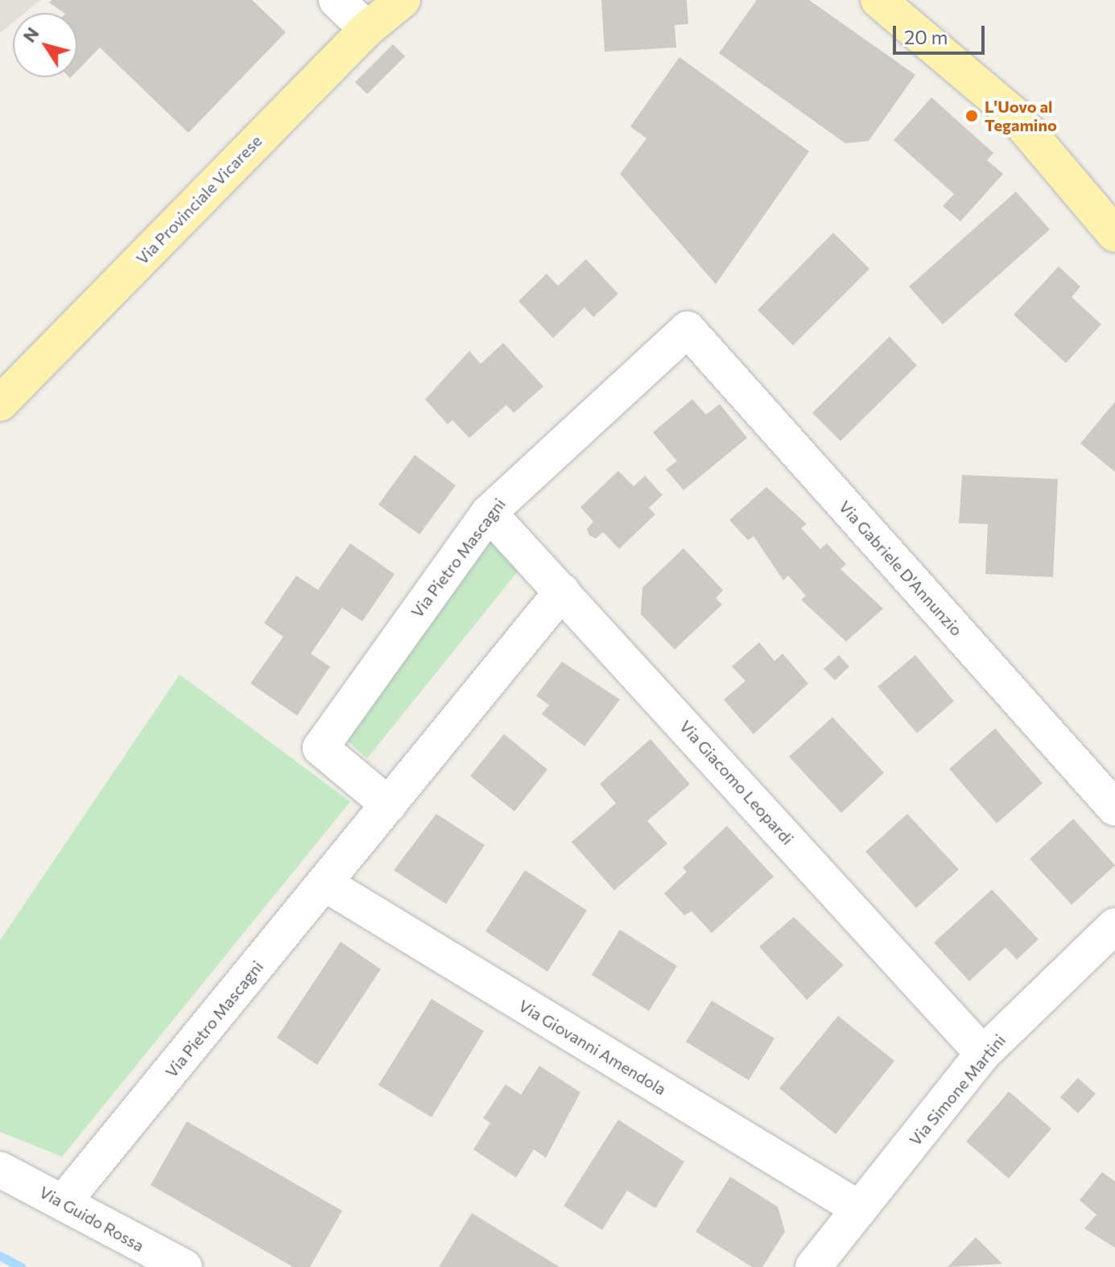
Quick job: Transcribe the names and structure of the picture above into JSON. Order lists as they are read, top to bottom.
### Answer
{
  "streets": {
    "main road": ["Via Provinciale Vicarese"],
    "street": [
      "Via Pietro Mascagni",
      "Via Gabriele D'Annunzio",
      "Via Giacomo Leopardi",
      "Via Giovanni Amendola",
      "Via Simone Martini",
      "Via Guido Rossa"
    ]
  },
  "crossings": [
    ["Via Pietro Mascagni", "Via Gabriele D'Annunzio"],
    ["Via Pietro Mascagni", "Via Giacomo Leopardi"],
    ["Via Pietro Mascagni", "Via Giovanni Amendola"],
    ["Via Pietro Mascagni", "Via Guido Rossa"],
    ["Via Giacomo Leopardi", "Via Simone Martini"],
    ["Via Giovanni Amendola", "Via Simone Martini"]
  ],
  "places": ["L'Uovo al Tegamino"],
  "scale_bar": "20 m",
  "north": "top left"
}
